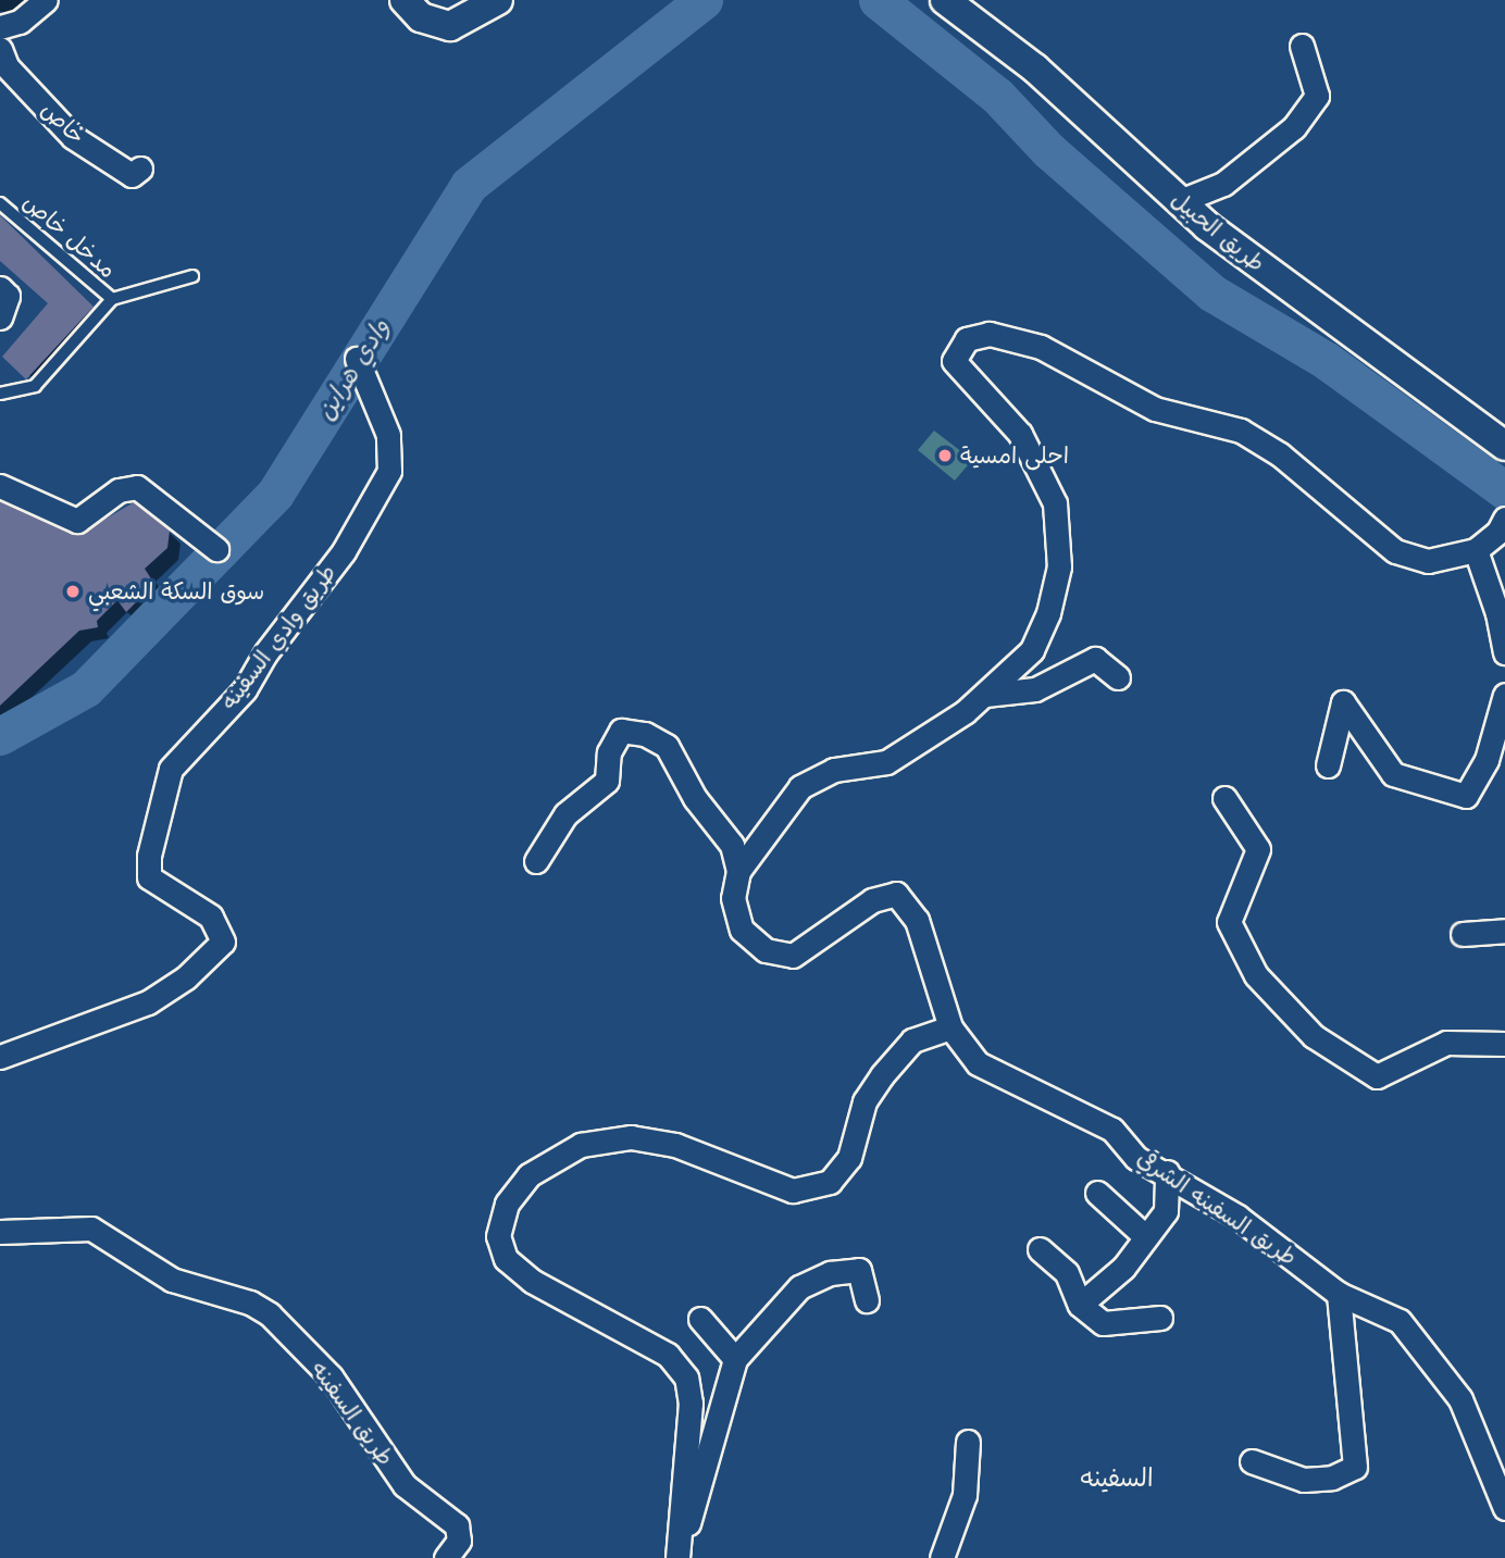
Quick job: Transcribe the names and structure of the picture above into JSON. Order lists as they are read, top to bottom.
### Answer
{
  "streets": {
    "street": [
      "خاص",
      "طريق الحبيل",
      "طريق وادي السفينه",
      "طريق السفينه الشرقي",
      "طريق السفينه"
    ],
    "lane": ["مدخل خاص"]
  },
  "districts": ["السفينه"],
  "water": ["وادي هراين"],
  "places": ["احلى امسية", "سوق السكة الشعبي"]
}
